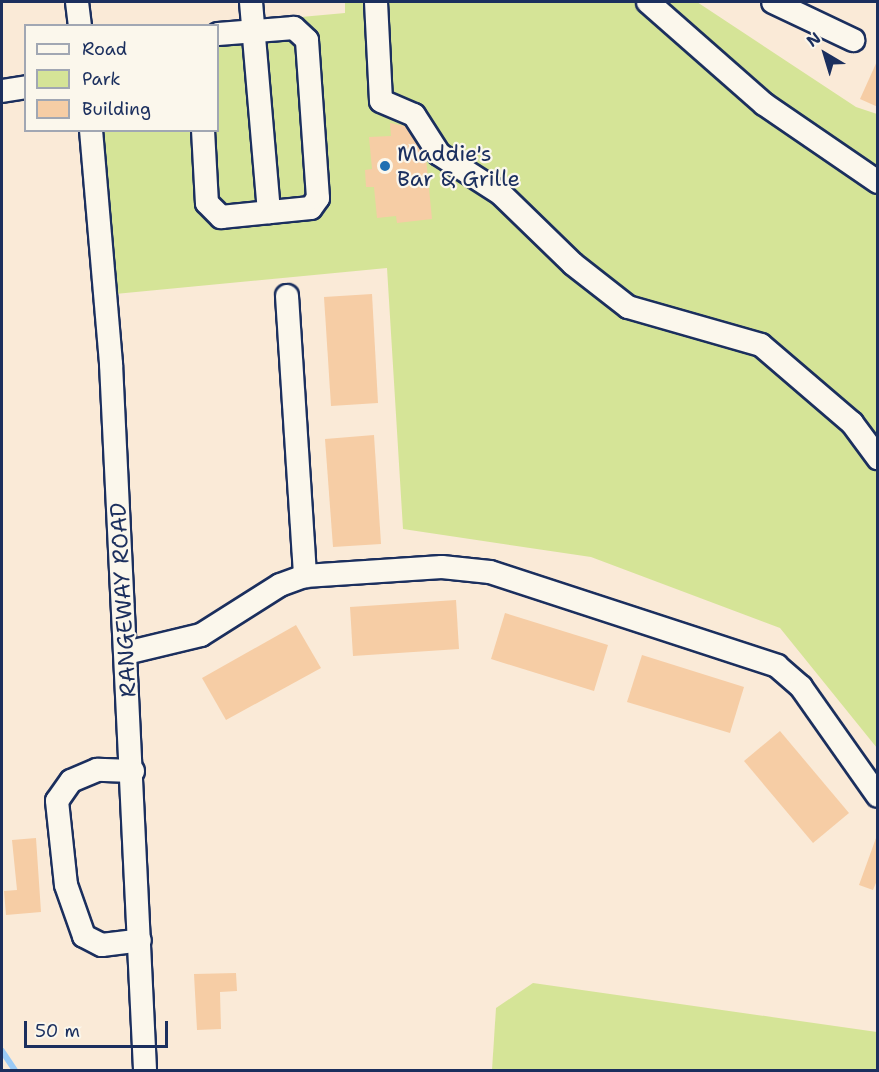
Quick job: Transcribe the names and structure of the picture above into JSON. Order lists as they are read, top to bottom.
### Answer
{
  "streets": {
    "street": ["RANGEWAY ROAD"]
  },
  "places": ["Maddie's Bar & Grille"],
  "legend": ["Road", "Park", "Building"],
  "scale_bar": "50 m",
  "north": "top left"
}
